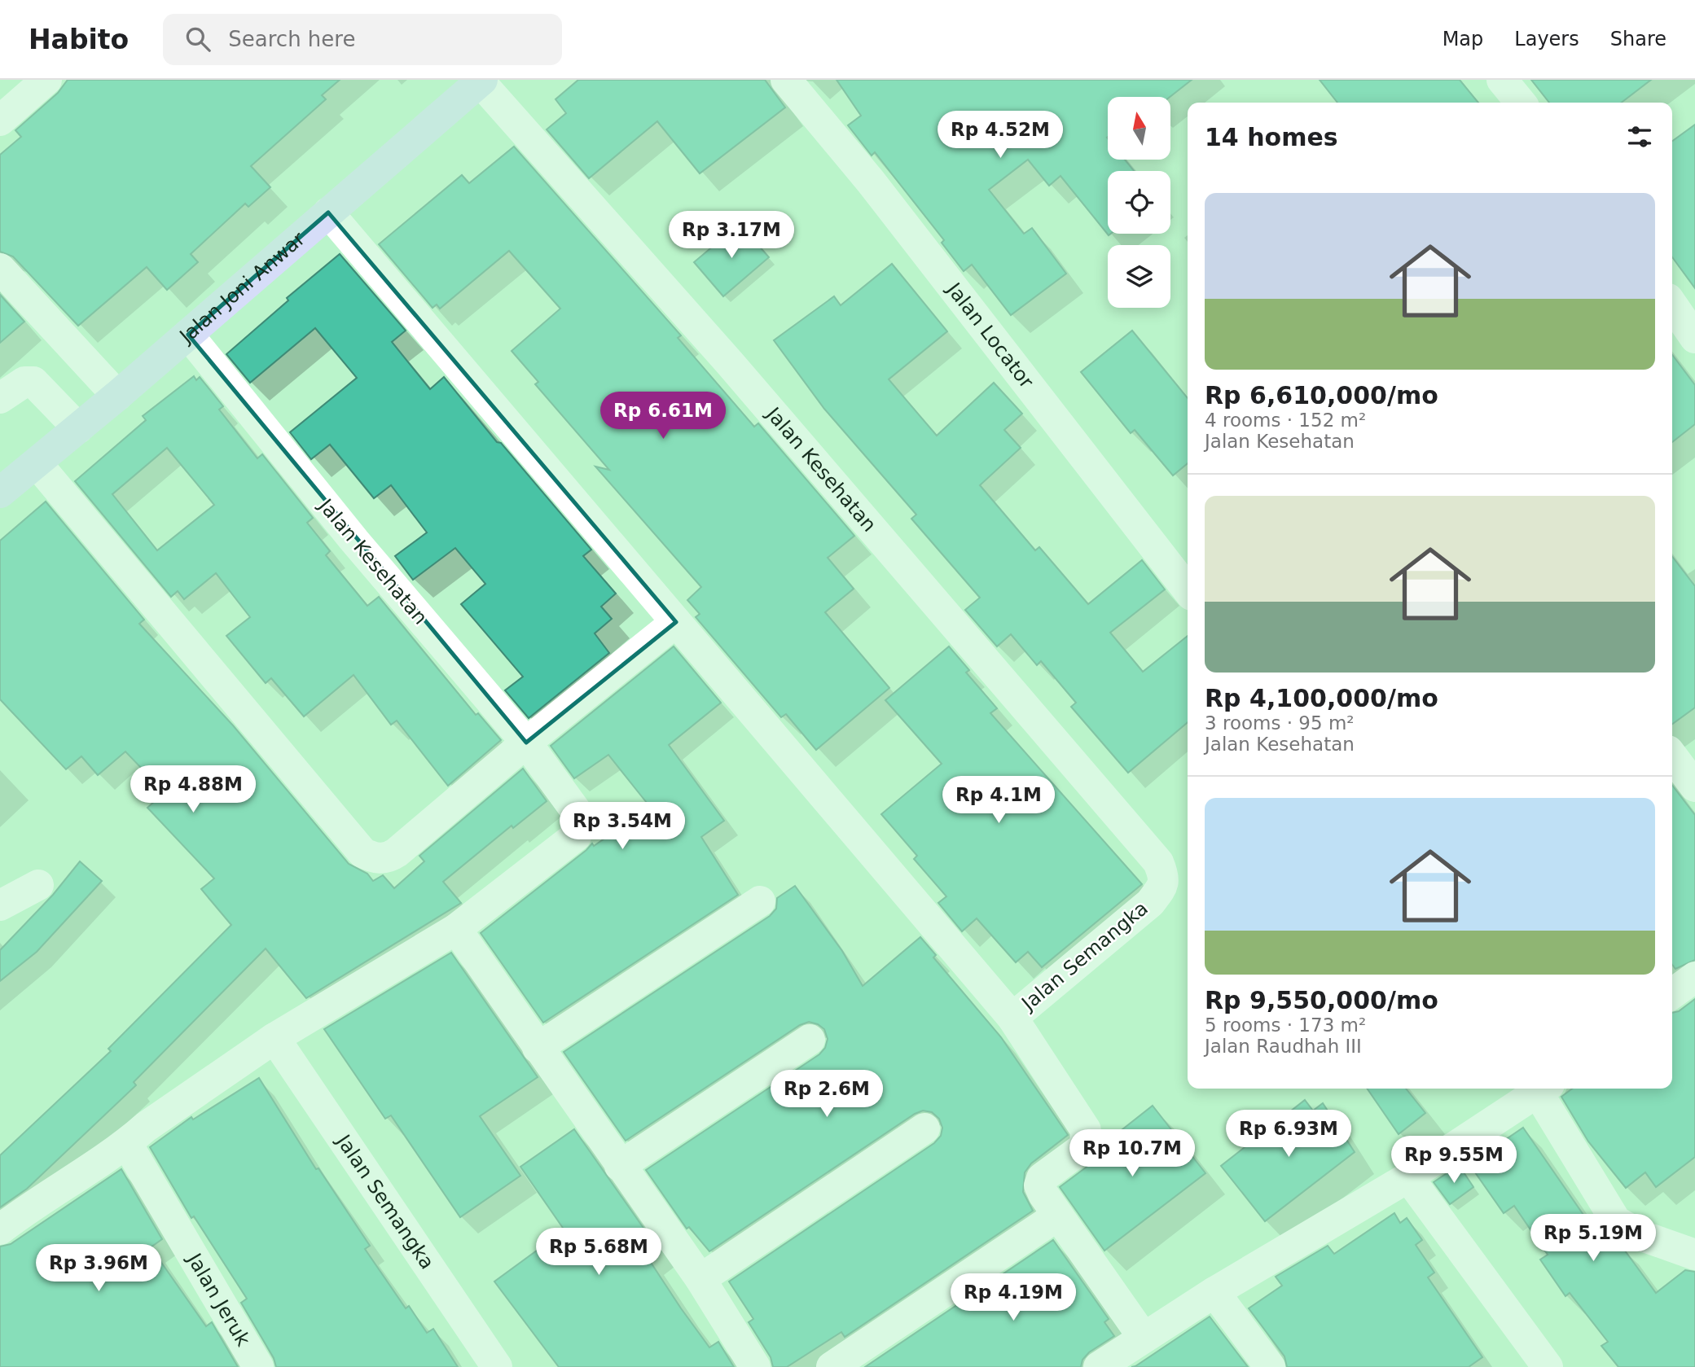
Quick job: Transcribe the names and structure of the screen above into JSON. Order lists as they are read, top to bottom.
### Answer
{
  "streets": {
    "main road": ["Jalan Joni Anwar"],
    "street": [
      "Jalan Locator",
      "Jalan Kesehatan",
      "Jalan Semangka",
      "Jalan Jeruk"
    ]
  },
  "crossings": [
    ["Jalan Joni Anwar", "Jalan Kesehatan"],
    ["Jalan Kesehatan", "Jalan Semangka"]
  ],
  "north": "top",
  "page": {
    "header": "Habito",
    "search": "Search here",
    "nav": ["Map", "Layers", "Share"],
    "heading": "14 homes",
    "price": [
      "Rp 4.52M",
      "Rp 3.17M",
      "Rp 6.61M",
      "Rp 4.88M",
      "Rp 4.1M",
      "Rp 3.54M",
      "Rp 2.6M",
      "Rp 6.93M",
      "Rp 10.7M",
      "Rp 9.55M",
      "Rp 5.19M",
      "Rp 5.68M",
      "Rp 3.96M",
      "Rp 4.19M"
    ],
    "list": [
      {
        "name": "Rp 6,610,000/mo",
        "note": "4 rooms · 152 m² · Jalan Kesehatan"
      },
      {
        "name": "Rp 4,100,000/mo",
        "note": "3 rooms · 95 m² · Jalan Kesehatan"
      },
      {
        "name": "Rp 9,550,000/mo",
        "note": "5 rooms · 173 m² · Jalan Raudhah III"
      }
    ]
  }
}
